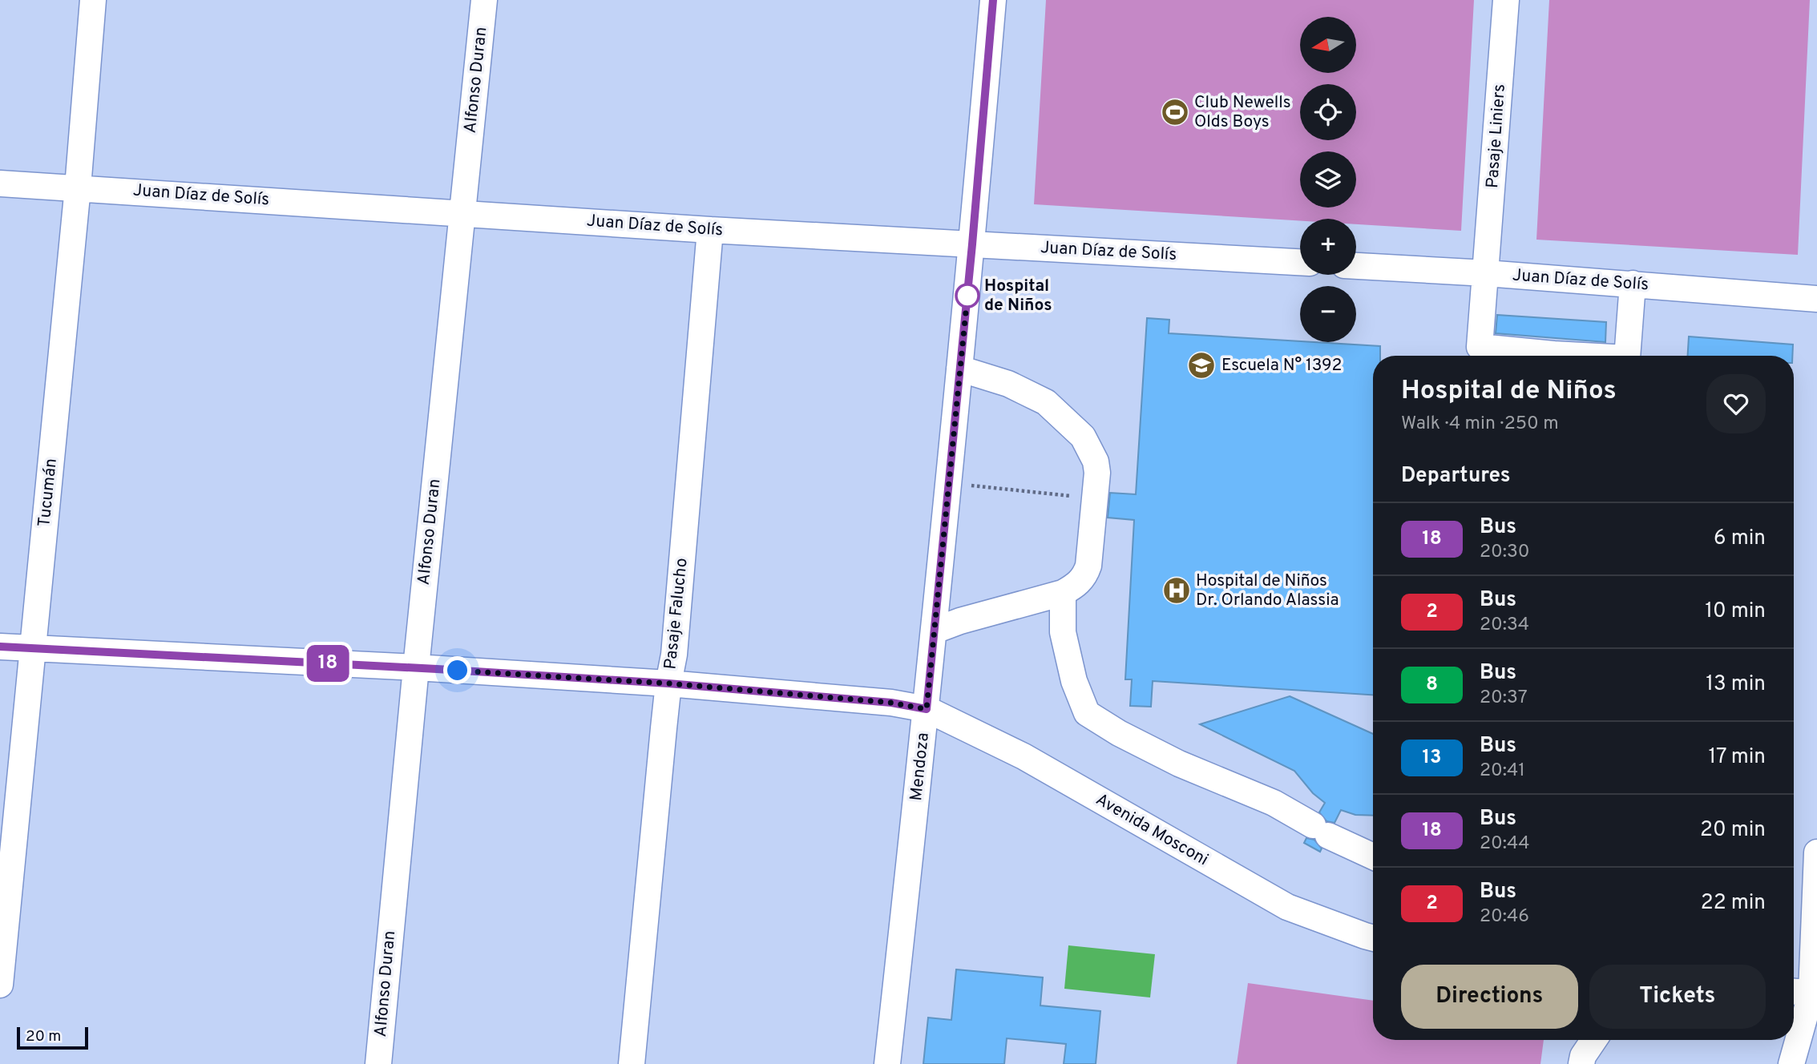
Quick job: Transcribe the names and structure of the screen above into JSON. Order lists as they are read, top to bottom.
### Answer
{
  "streets": {
    "street": [
      "Alfonso Duran",
      "Pasaje Liniers",
      "Juan Díaz de Solís",
      "Tucumán",
      "Pasaje Falucho",
      "Mendoza",
      "Avenida Mosconi"
    ]
  },
  "crossings": [
    ["Alfonso Duran", "Juan Díaz de Solís"],
    ["Alfonso Duran", "Avenida Mosconi"],
    ["Pasaje Liniers", "Juan Díaz de Solís"],
    ["Juan Díaz de Solís", "Tucumán"],
    ["Juan Díaz de Solís", "Pasaje Falucho"],
    ["Juan Díaz de Solís", "Mendoza"],
    ["Tucumán", "Avenida Mosconi"],
    ["Pasaje Falucho", "Avenida Mosconi"],
    ["Mendoza", "Avenida Mosconi"]
  ],
  "places": {
    "sports": ["Club Newells Olds Boys"],
    "other": ["Hospital de Niños"],
    "school or university": ["Escuela N° 1392"],
    "hospital": ["Hospital de Niños Dr. Orlando Alassia"]
  },
  "lines": ["bus line 18"],
  "scale_bar": "20 m",
  "north": "left",
  "page": {
    "on_map": "18",
    "map_buttons": ["+", "−"],
    "heading": [
      ["Hospital de Niños", "Walk · 4 min · 250 m"],
      "Departures"
    ],
    "list": [
      {
        "mark": "18",
        "name": "Bus",
        "note": "20:30",
        "value": "6 min"
      },
      {
        "mark": "2",
        "name": "Bus",
        "note": "20:34",
        "value": "10 min"
      },
      {
        "mark": "8",
        "name": "Bus",
        "note": "20:37",
        "value": "13 min"
      },
      {
        "mark": "13",
        "name": "Bus",
        "note": "20:41",
        "value": "17 min"
      },
      {
        "mark": "18",
        "name": "Bus",
        "note": "20:44",
        "value": "20 min"
      },
      {
        "mark": "2",
        "name": "Bus",
        "note": "20:46",
        "value": "22 min"
      }
    ],
    "buttons": ["Directions", "Tickets"],
    "scale": "20 m"
  }
}
